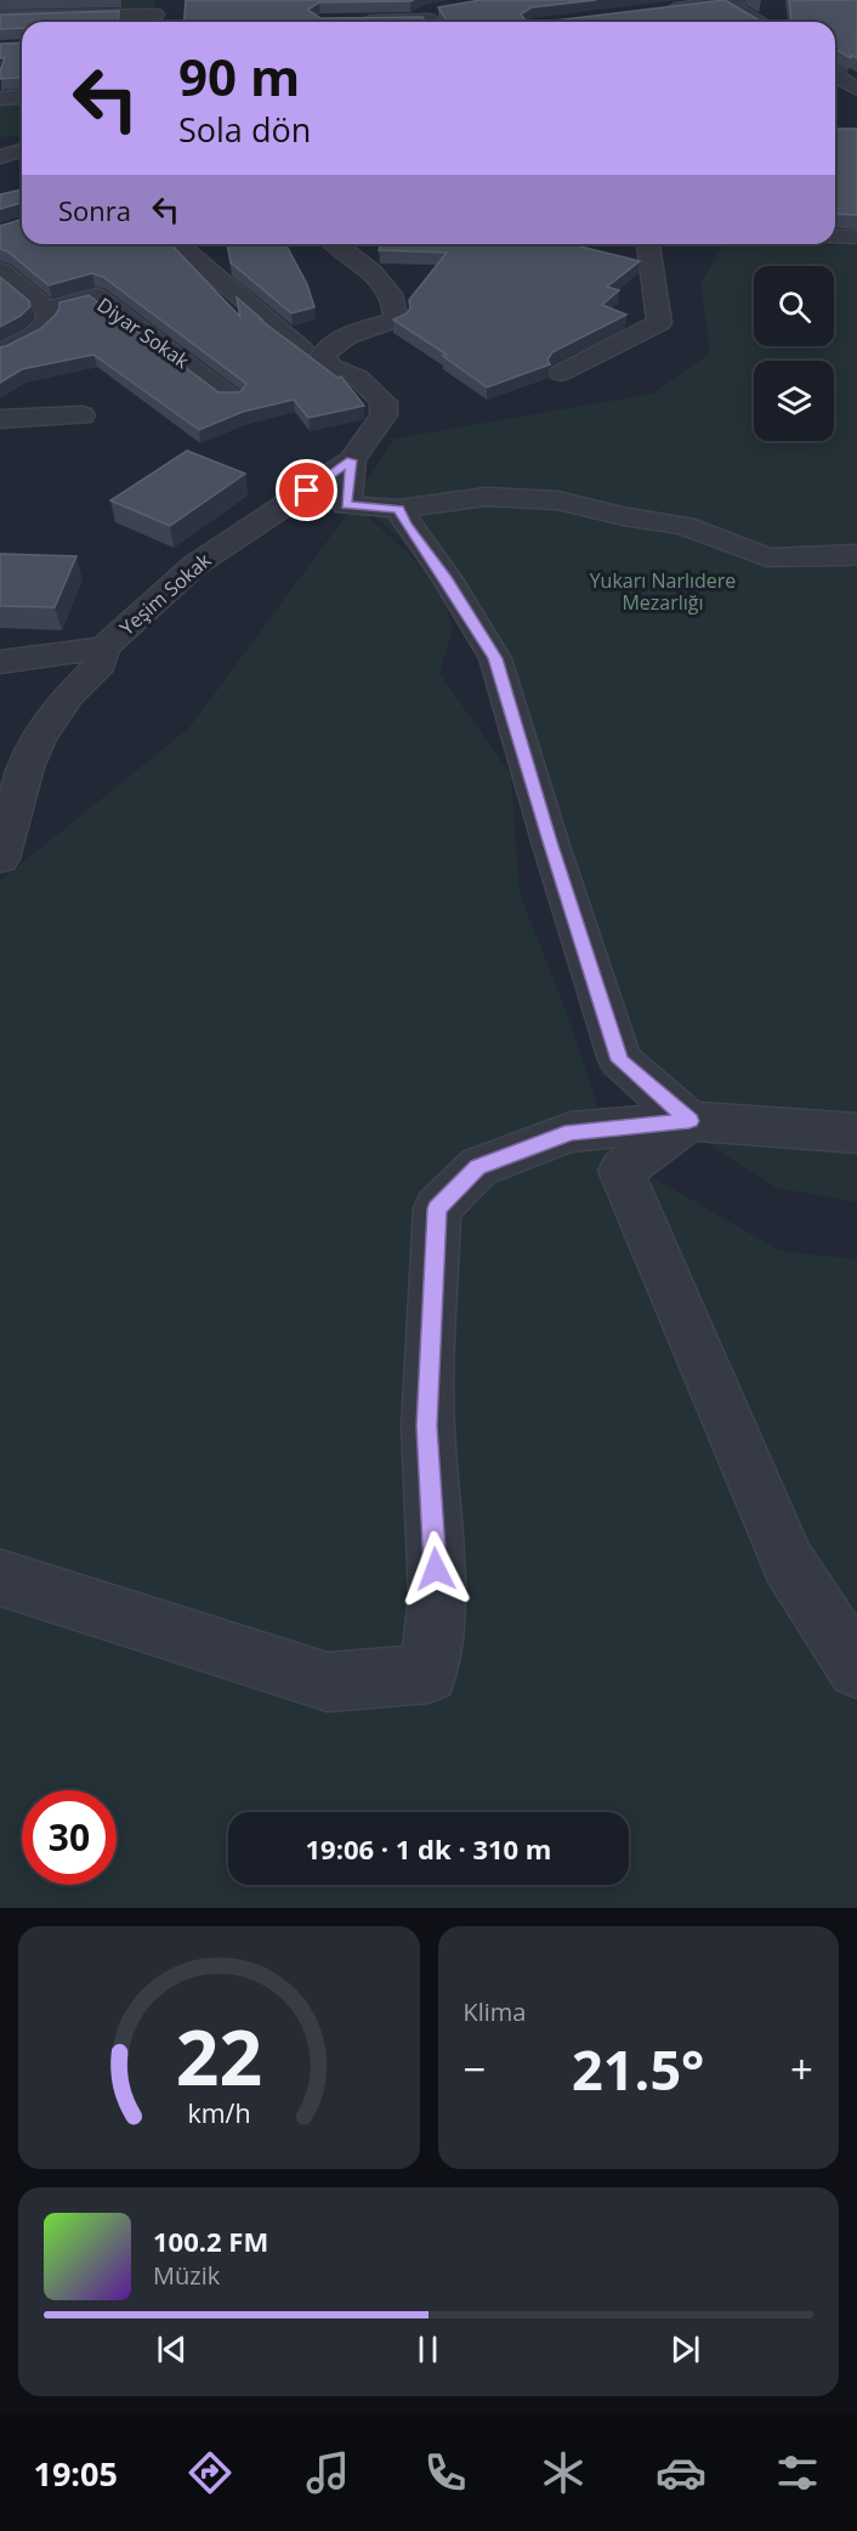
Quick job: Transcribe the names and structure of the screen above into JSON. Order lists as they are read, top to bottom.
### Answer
{
  "streets": {
    "street": ["Diyar Sokak", "Yeşim Sokak"]
  },
  "parks": ["Yukarı Narlıdere Mezarlığı"],
  "page": {
    "turn": ["90 m", "Sola dön"],
    "then": "Sonra",
    "limit": "30",
    "trip": "19:06 · 1 dk · 310 m",
    "tile": "Klima",
    "heat": ["−", "21.5°", "+"],
    "song": ["100.2 FM", "Müzik"],
    "tabs": "19:05",
    "gauge": ["22", "km/h"]
  }
}
